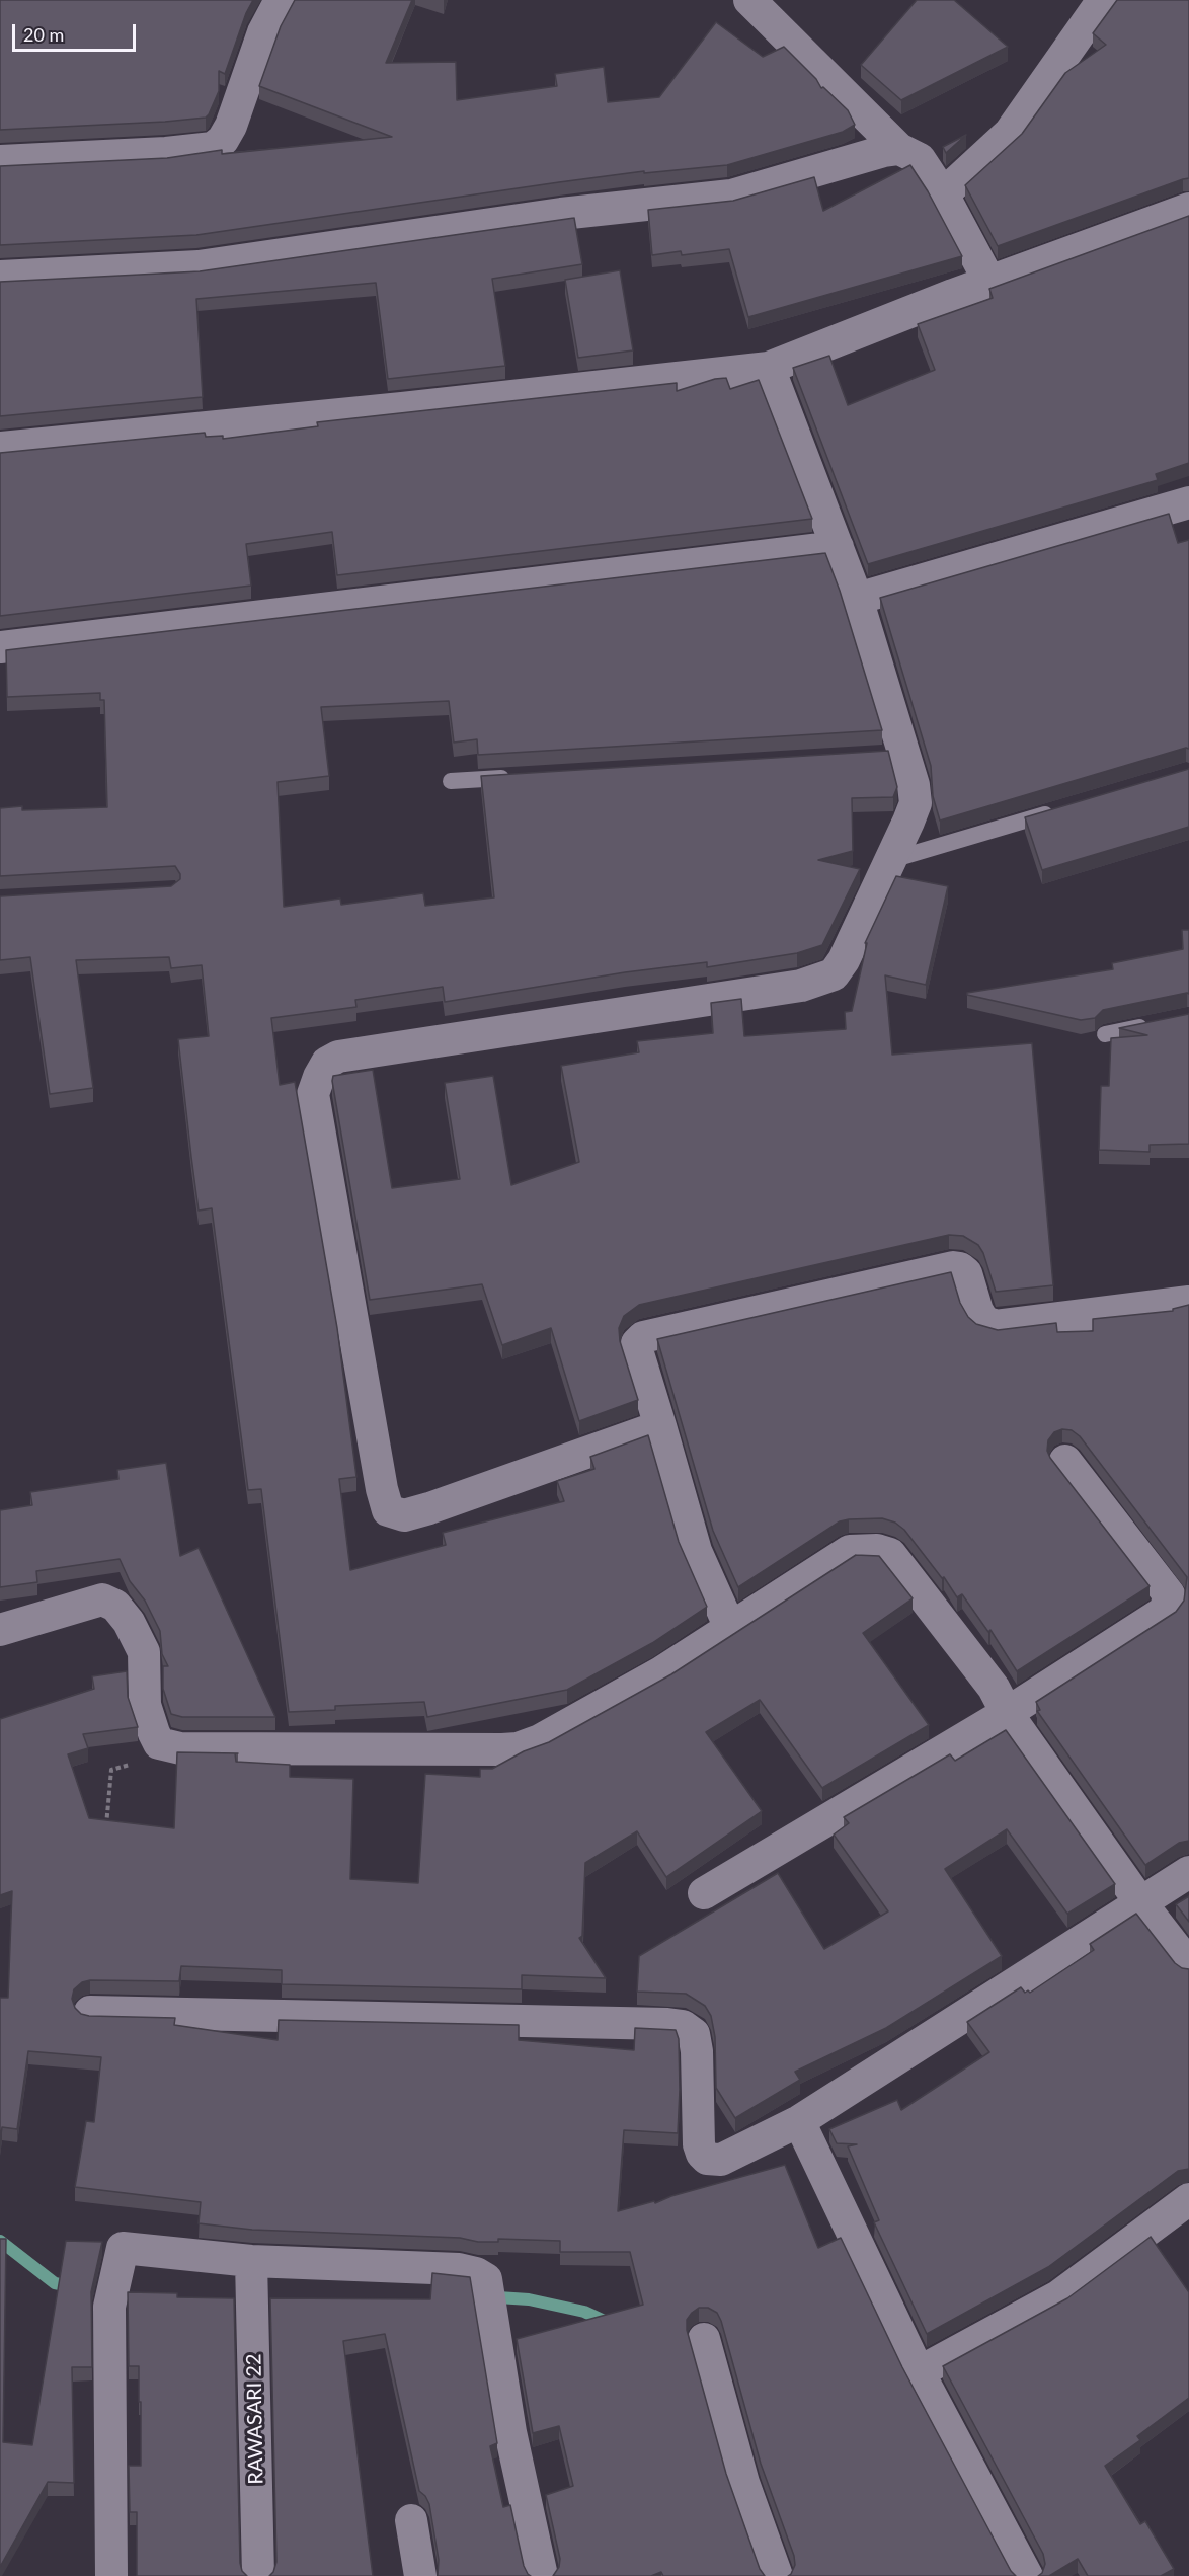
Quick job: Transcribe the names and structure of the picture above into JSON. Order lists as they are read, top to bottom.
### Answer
{
  "streets": {
    "street": ["RAWASARI 22"]
  },
  "scale_bar": "20 m"
}
